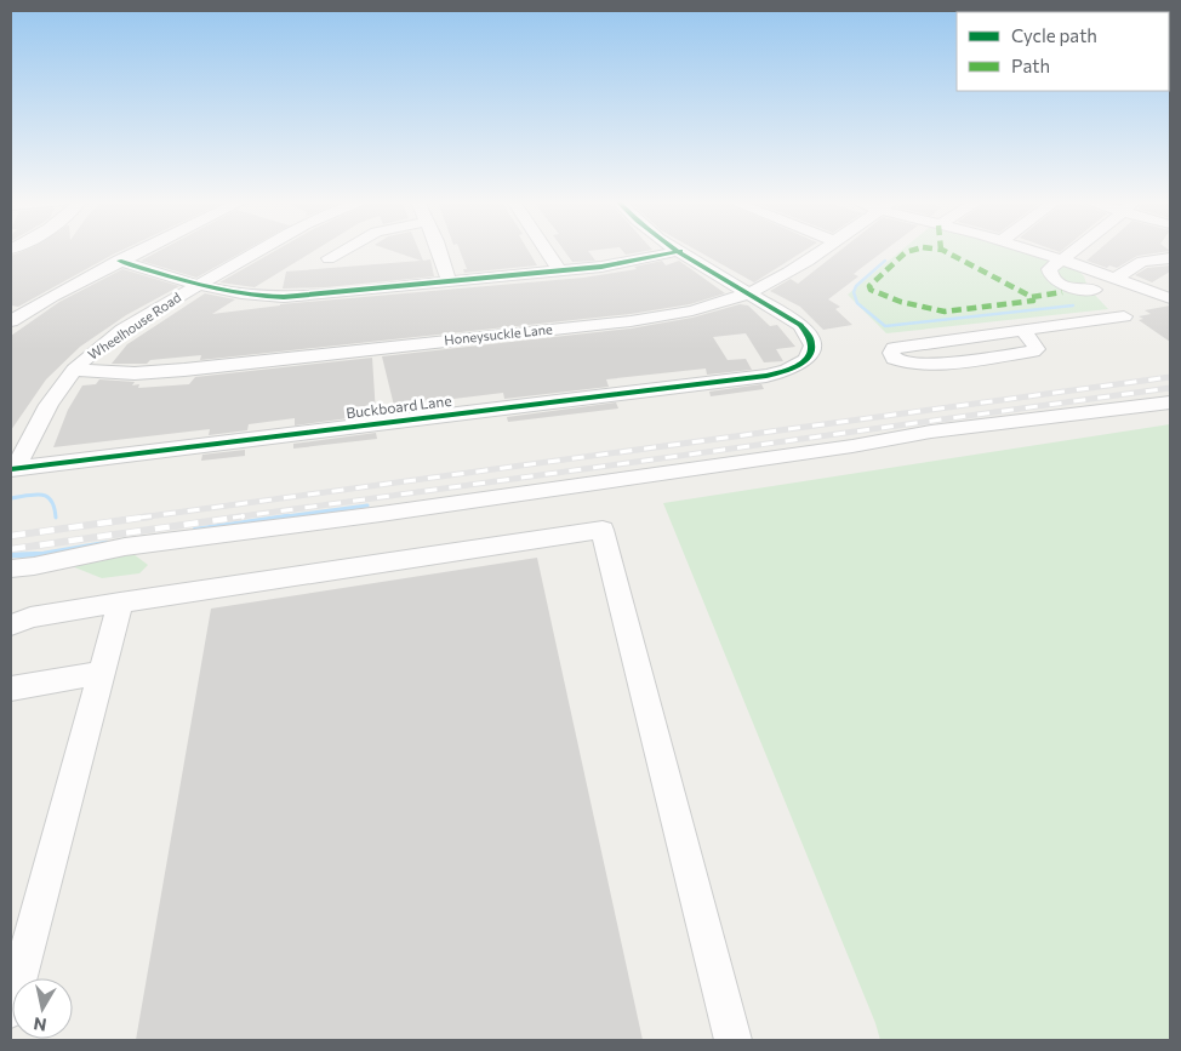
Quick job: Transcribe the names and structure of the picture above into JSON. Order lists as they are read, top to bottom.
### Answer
{
  "streets": {
    "street": ["Wheelhouse Road", "Honeysuckle Lane", "Buckboard Lane"]
  },
  "crossings": [
    ["Wheelhouse Road", "Honeysuckle Lane"],
    ["Wheelhouse Road", "Buckboard Lane"],
    ["Honeysuckle Lane", "Buckboard Lane"]
  ],
  "legend": ["Cycle path", "Path"],
  "north": "bottom"
}
